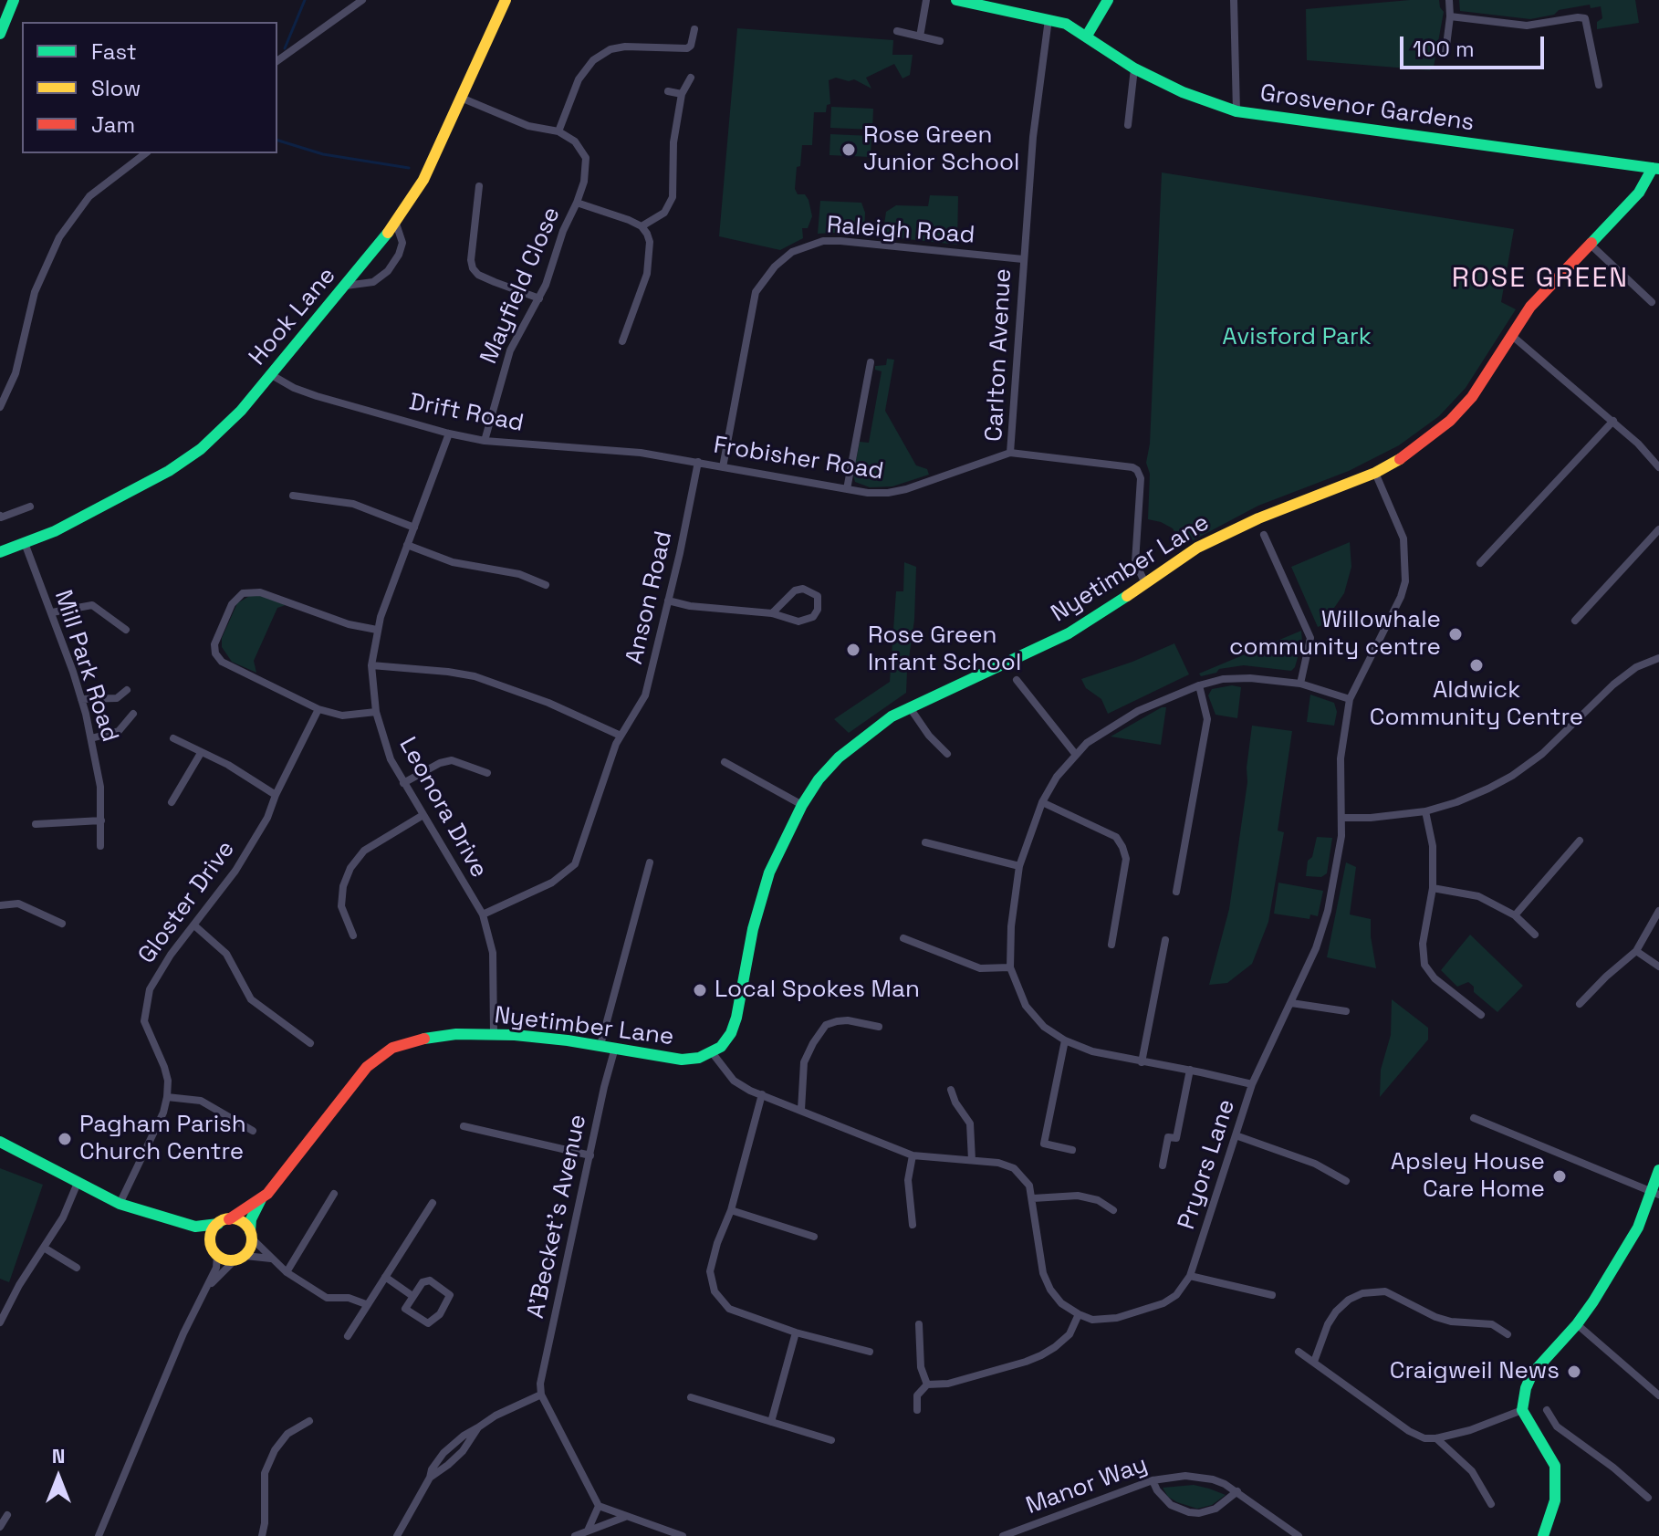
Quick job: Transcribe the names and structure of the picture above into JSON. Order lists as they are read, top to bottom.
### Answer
{
  "streets": {
    "street": [
      "Grosvenor Gardens",
      "Raleigh Road",
      "Mayfield Close",
      "Hook Lane",
      "Carlton Avenue",
      "Drift Road",
      "Frobisher Road",
      "Nyetimber Lane",
      "Anson Road",
      "Mill Park Road",
      "Leonora Drive",
      "Gloster Drive",
      "Pryors Lane",
      "A'Becket's Avenue",
      "Manor Way"
    ]
  },
  "crossings": [
    ["Grosvenor Gardens", "Carlton Avenue"],
    ["Grosvenor Gardens", "Nyetimber Lane"],
    ["Raleigh Road", "Carlton Avenue"],
    ["Raleigh Road", "Frobisher Road"],
    ["Mayfield Close", "Drift Road"],
    ["Hook Lane", "Drift Road"],
    ["Hook Lane", "Mill Park Road"],
    ["Carlton Avenue", "Frobisher Road"],
    ["Carlton Avenue", "Nyetimber Lane"],
    ["Drift Road", "Frobisher Road"],
    ["Drift Road", "Leonora Drive"],
    ["Frobisher Road", "Anson Road"],
    ["Nyetimber Lane", "Leonora Drive"],
    ["Nyetimber Lane", "Gloster Drive"],
    ["Nyetimber Lane", "Pryors Lane"],
    ["Nyetimber Lane", "A'Becket's Avenue"],
    ["Anson Road", "Leonora Drive"]
  ],
  "districts": ["ROSE GREEN"],
  "parks": ["Avisford Park"],
  "places": [
    "Rose Green Junior School",
    "Willowhale community centre",
    "Rose Green Infant School",
    "Aldwick Community Centre",
    "Local Spokes Man",
    "Pagham Parish Church Centre",
    "Apsley House Care Home",
    "Craigweil News"
  ],
  "legend": ["Fast", "Slow", "Jam"],
  "scale_bar": "100 m",
  "north": "top"
}
